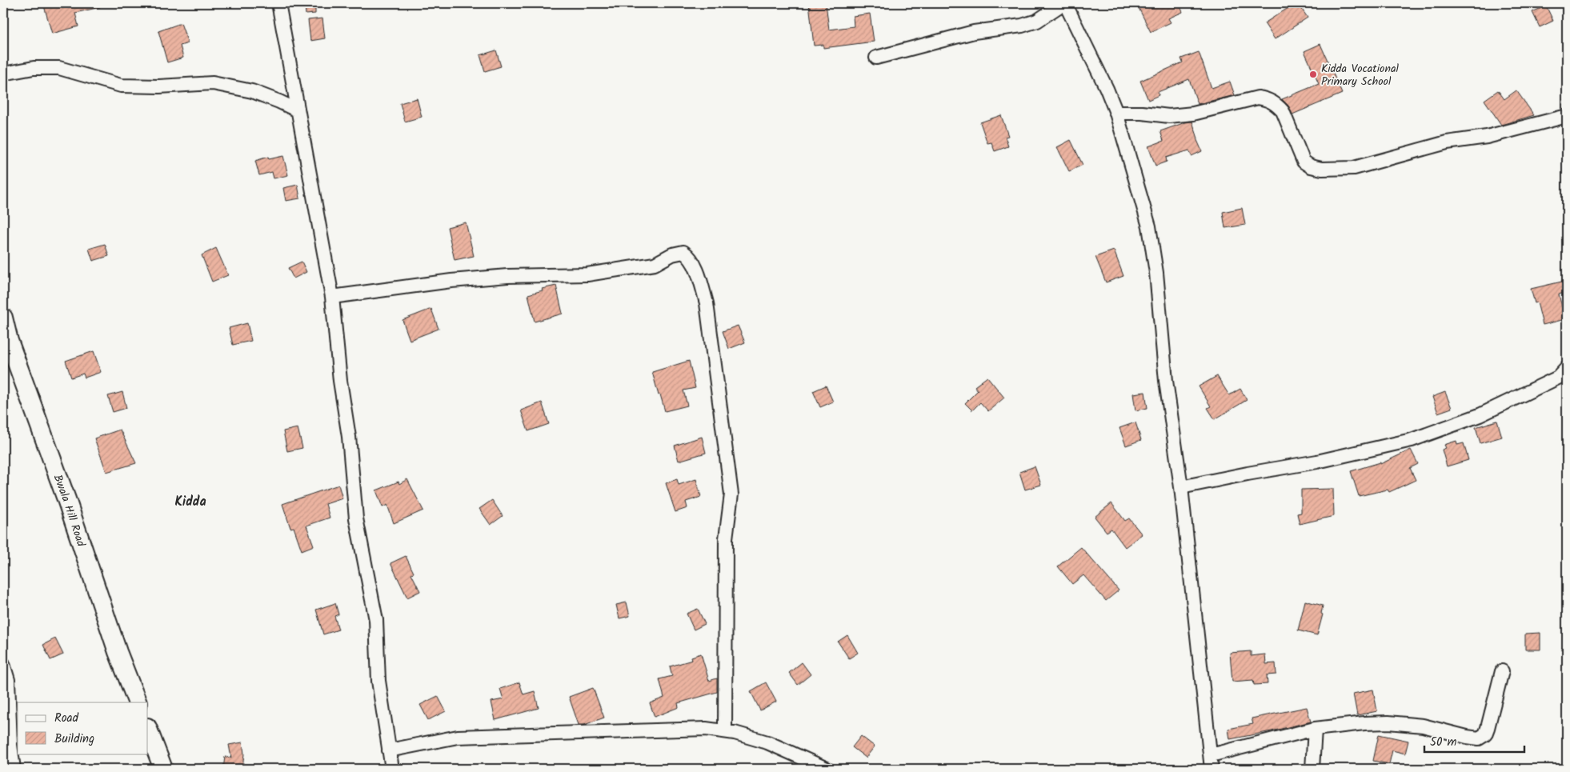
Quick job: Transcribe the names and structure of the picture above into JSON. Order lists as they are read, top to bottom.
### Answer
{
  "streets": {
    "street": ["Bwala Hill Road"]
  },
  "districts": ["Kidda"],
  "places": ["Kidda Vocational Primary School"],
  "legend": ["Road", "Building"],
  "scale_bar": "50 m"
}
